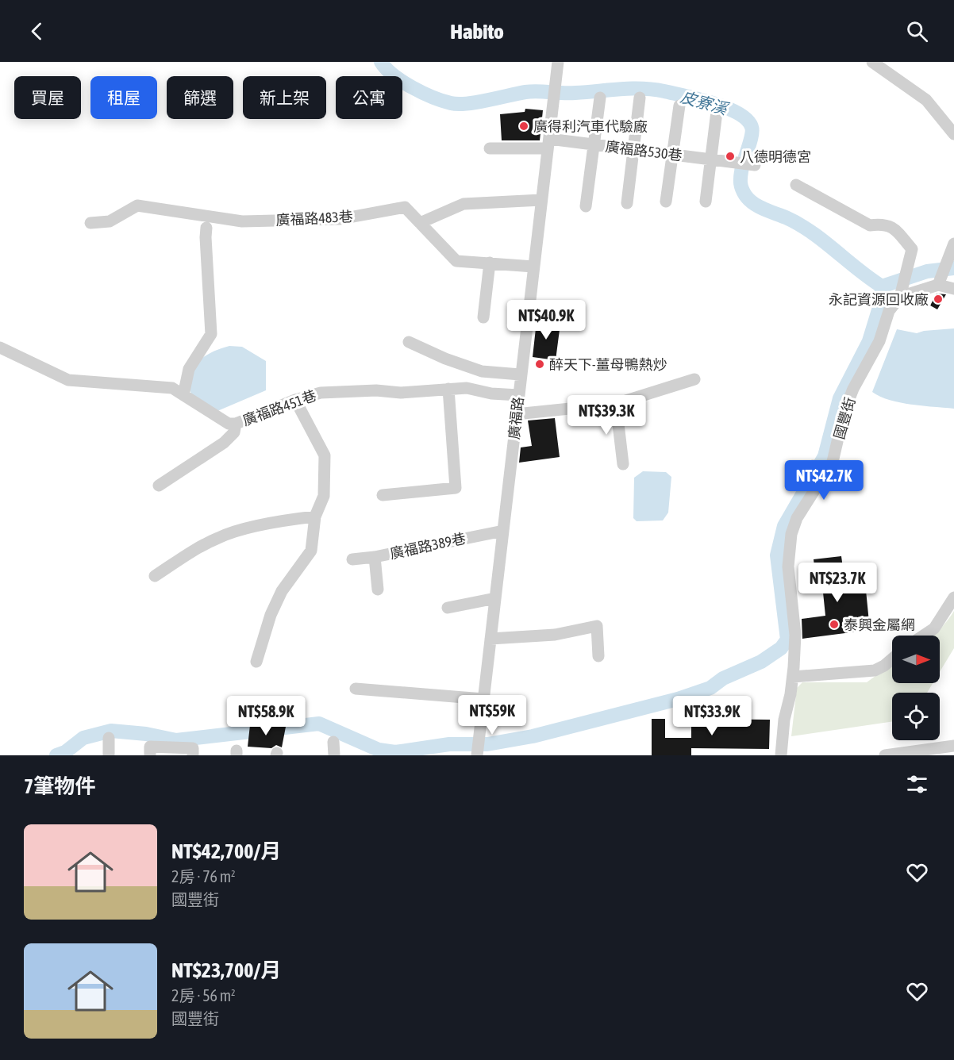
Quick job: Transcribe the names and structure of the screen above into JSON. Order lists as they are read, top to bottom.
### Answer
{
  "streets": {
    "street": [
      "廣福路530巷",
      "廣福路483巷",
      "廣福路451巷",
      "廣福路",
      "國豐街",
      "廣福路389巷"
    ]
  },
  "crossings": [
    ["廣福路530巷", "廣福路"],
    ["廣福路483巷", "廣福路"],
    ["廣福路451巷", "廣福路"],
    ["廣福路", "廣福路389巷"]
  ],
  "water": ["皮寮溪"],
  "places": [
    "廣得利汽車代驗廠",
    "八德明德宮",
    "永記資源回收廠",
    "醉天下-薑母鴨熱炒",
    "泰興金屬網"
  ],
  "north": "right",
  "page": {
    "header": "Habito",
    "chip": [
      "買屋",
      "租屋",
      "篩選",
      "新上架",
      "公寓"
    ],
    "price": [
      "NT$40.9K",
      "NT$39.3K",
      "NT$42.7K",
      "NT$23.7K",
      "NT$59K",
      "NT$58.9K",
      "NT$33.9K"
    ],
    "heading": "7筆物件",
    "list": [
      {
        "name": "NT$42,700/月",
        "note": "2房 · 76 m² · 國豐街"
      },
      {
        "name": "NT$23,700/月",
        "note": "2房 · 56 m² · 國豐街"
      }
    ]
  }
}
